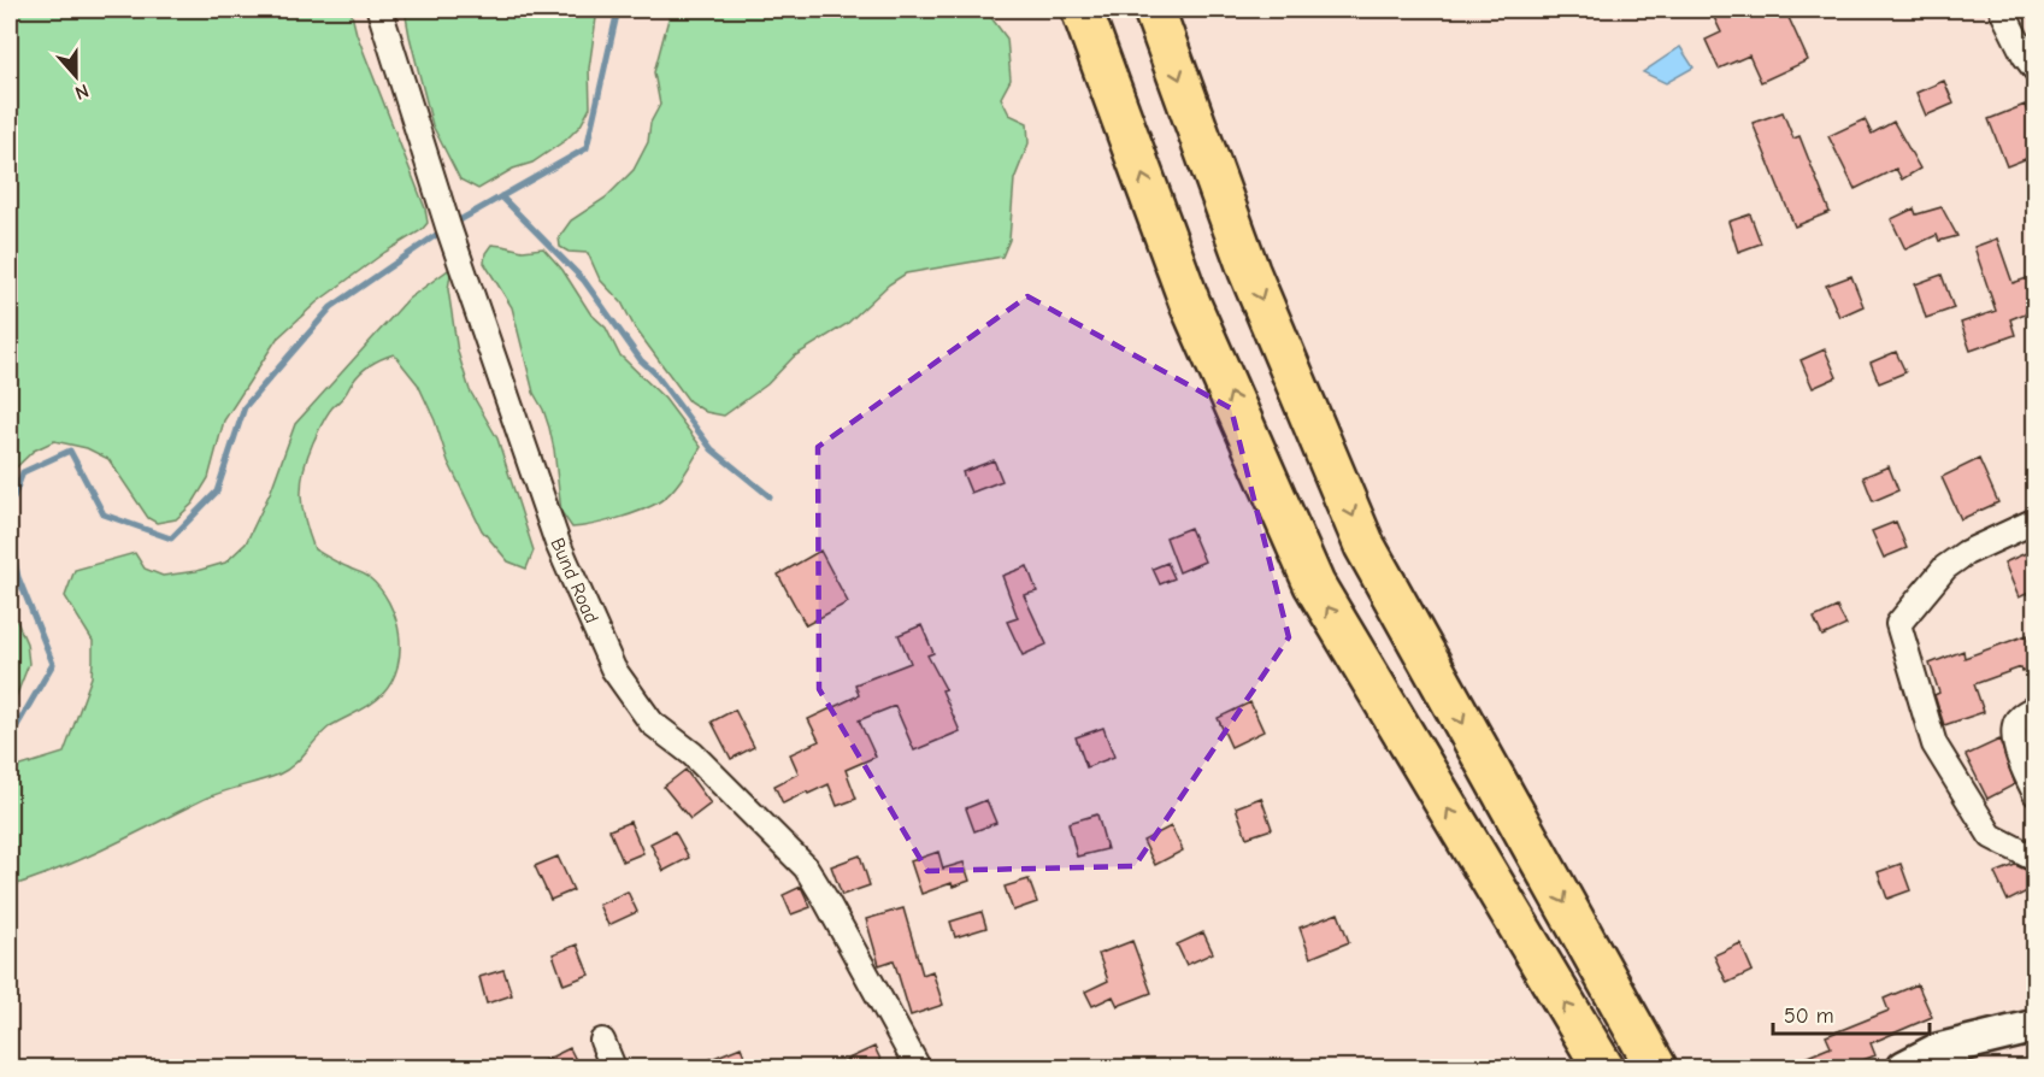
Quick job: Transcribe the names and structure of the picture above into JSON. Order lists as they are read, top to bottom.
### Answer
{
  "streets": {
    "street": ["Bund Road"]
  },
  "scale_bar": "50 m",
  "north": "bottom"
}
